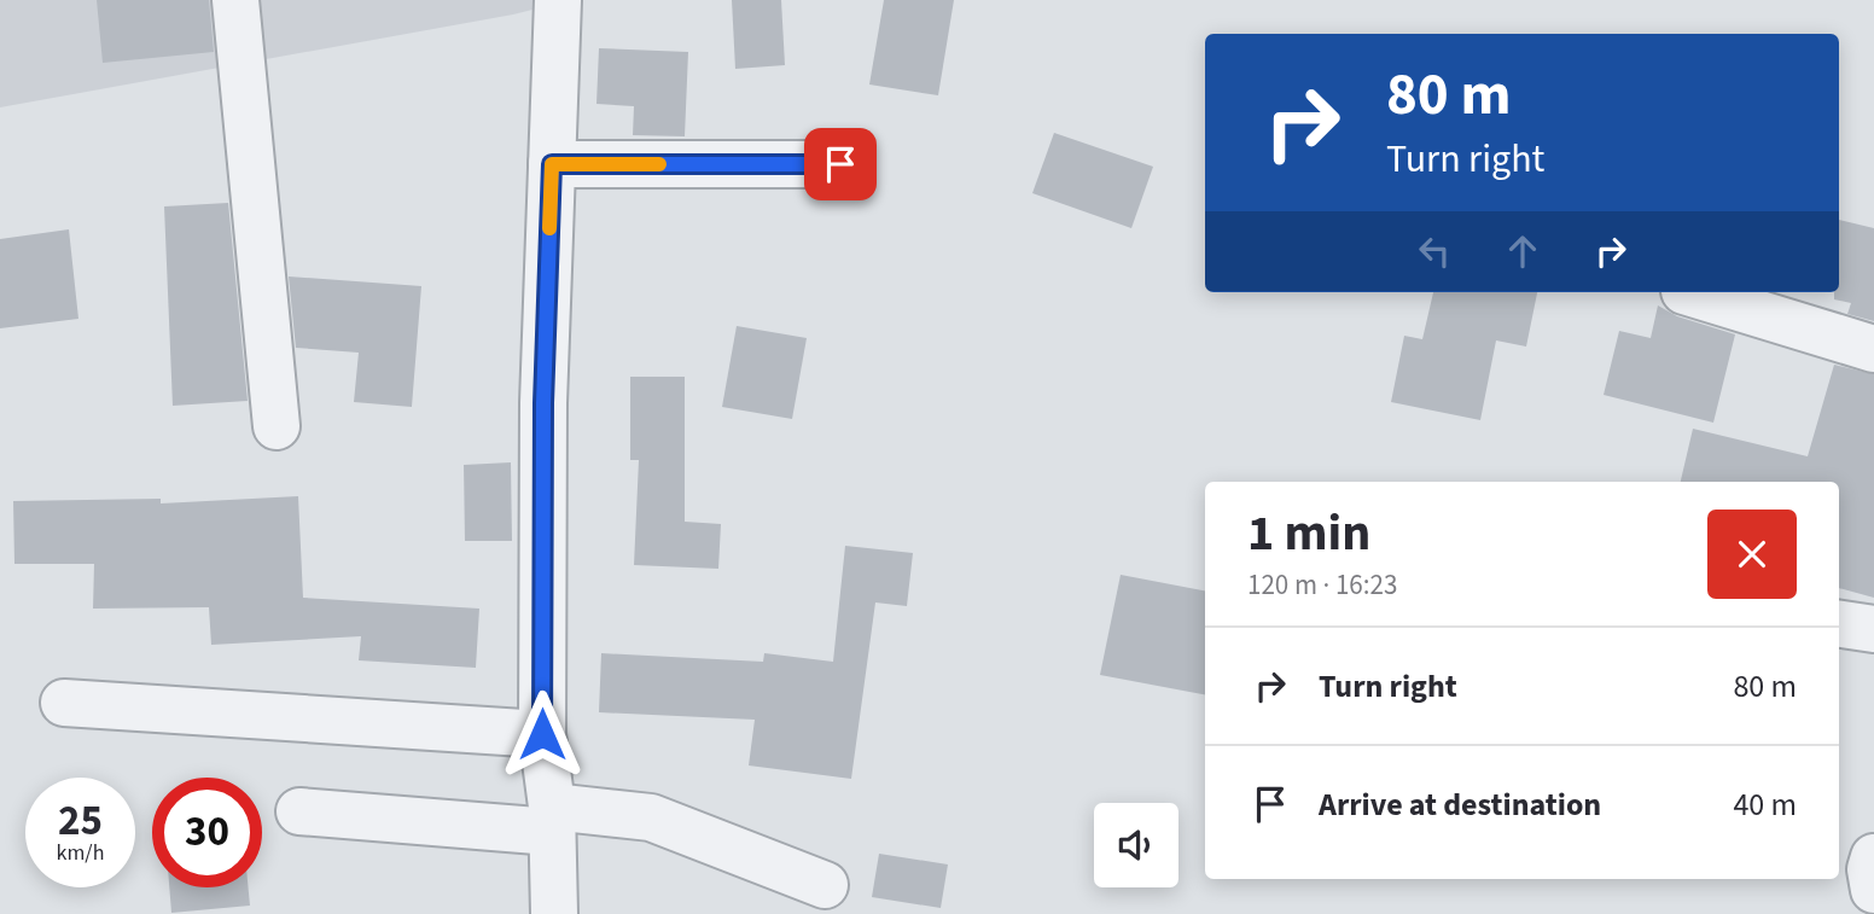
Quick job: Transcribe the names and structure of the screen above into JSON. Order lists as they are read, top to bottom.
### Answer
{
  "page": {
    "turn": ["80 m", "Turn right"],
    "heading": ["1 min", "120 m · 16:23"],
    "list": [
      {
        "name": "Turn right",
        "value": "80 m"
      },
      {
        "name": "Arrive at destination",
        "value": "40 m"
      }
    ],
    "speed": "25 km/h",
    "limit": "30"
  }
}
